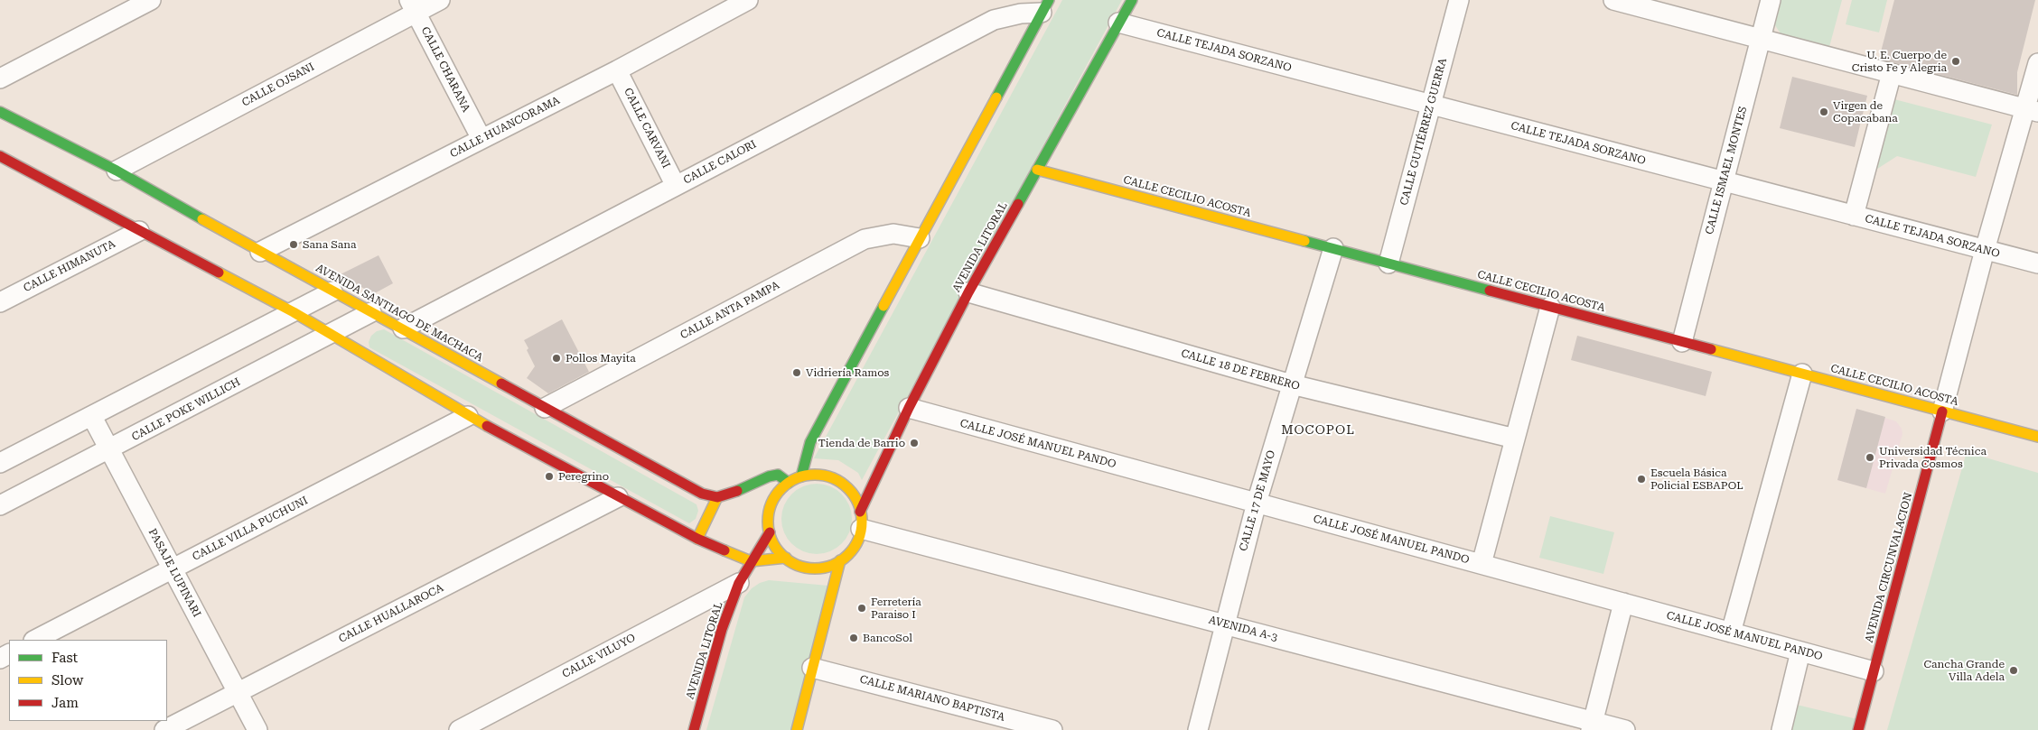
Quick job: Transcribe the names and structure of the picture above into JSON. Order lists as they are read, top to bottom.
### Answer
{
  "streets": {
    "street": [
      "CALLE TEJADA SORZANO",
      "CALLE CHARANA",
      "CALLE OJSANI",
      "CALLE HUANCORAMA",
      "CALLE CARVANI",
      "CALLE GUTIÉRREZ GUERRA",
      "CALLE CALORI",
      "CALLE ISMAEL MONTES",
      "CALLE CECILIO ACOSTA",
      "AVENIDA LITORAL",
      "CALLE HIMANUTA",
      "CALLE ANTA PAMPA",
      "AVENIDA SANTIAGO DE MACHACA",
      "CALLE 18 DE FEBRERO",
      "CALLE POKE WILLICH",
      "CALLE JOSÉ MANUEL PANDO",
      "CALLE 17 DE MAYO",
      "CALLE VILLA PUCHUNI",
      "AVENIDA CIRCUNVALACION",
      "PASAJE LUPINARI",
      "CALLE HUALLAROCA",
      "AVENIDA A-3",
      "CALLE VILUYO",
      "CALLE MARIANO BAPTISTA"
    ]
  },
  "crossings": [
    ["CALLE TEJADA SORZANO", "CALLE GUTIÉRREZ GUERRA"],
    ["CALLE TEJADA SORZANO", "CALLE ISMAEL MONTES"],
    ["CALLE TEJADA SORZANO", "AVENIDA LITORAL"],
    ["CALLE CHARANA", "CALLE OJSANI"],
    ["CALLE CHARANA", "CALLE HUANCORAMA"],
    ["CALLE OJSANI", "AVENIDA SANTIAGO DE MACHACA"],
    ["CALLE HUANCORAMA", "CALLE CARVANI"],
    ["CALLE HUANCORAMA", "AVENIDA SANTIAGO DE MACHACA"],
    ["CALLE CARVANI", "CALLE CALORI"],
    ["CALLE GUTIÉRREZ GUERRA", "CALLE CECILIO ACOSTA"],
    ["CALLE CALORI", "AVENIDA SANTIAGO DE MACHACA"],
    ["CALLE ISMAEL MONTES", "CALLE CECILIO ACOSTA"],
    ["CALLE CECILIO ACOSTA", "AVENIDA LITORAL"],
    ["CALLE CECILIO ACOSTA", "CALLE 17 DE MAYO"],
    ["CALLE CECILIO ACOSTA", "AVENIDA CIRCUNVALACION"],
    ["AVENIDA LITORAL", "CALLE 18 DE FEBRERO"],
    ["AVENIDA LITORAL", "CALLE JOSÉ MANUEL PANDO"],
    ["AVENIDA LITORAL", "AVENIDA A-3"],
    ["AVENIDA LITORAL", "CALLE VILUYO"],
    ["CALLE ANTA PAMPA", "AVENIDA SANTIAGO DE MACHACA"],
    ["AVENIDA SANTIAGO DE MACHACA", "CALLE POKE WILLICH"],
    ["CALLE 18 DE FEBRERO", "CALLE 17 DE MAYO"],
    ["CALLE POKE WILLICH", "PASAJE LUPINARI"],
    ["CALLE JOSÉ MANUEL PANDO", "CALLE 17 DE MAYO"],
    ["CALLE JOSÉ MANUEL PANDO", "AVENIDA CIRCUNVALACION"],
    ["CALLE 17 DE MAYO", "AVENIDA A-3"],
    ["CALLE VILLA PUCHUNI", "PASAJE LUPINARI"],
    ["PASAJE LUPINARI", "CALLE HUALLAROCA"]
  ],
  "districts": ["MOCOPOL"],
  "places": [
    "U. E. Cuerpo de Cristo Fe y Alegria",
    "Virgen de Copacabana",
    "Sana Sana",
    "Pollos Mayita",
    "Vidriería Ramos",
    "Tienda de Barrio",
    "Universidad Técnica Privada Cosmos",
    "Peregrino",
    "Escuela Básica Policial ESBAPOL",
    "Ferretería Paraiso I",
    "BancoSol",
    "Cancha Grande Villa Adela"
  ],
  "legend": ["Fast", "Slow", "Jam"]
}
